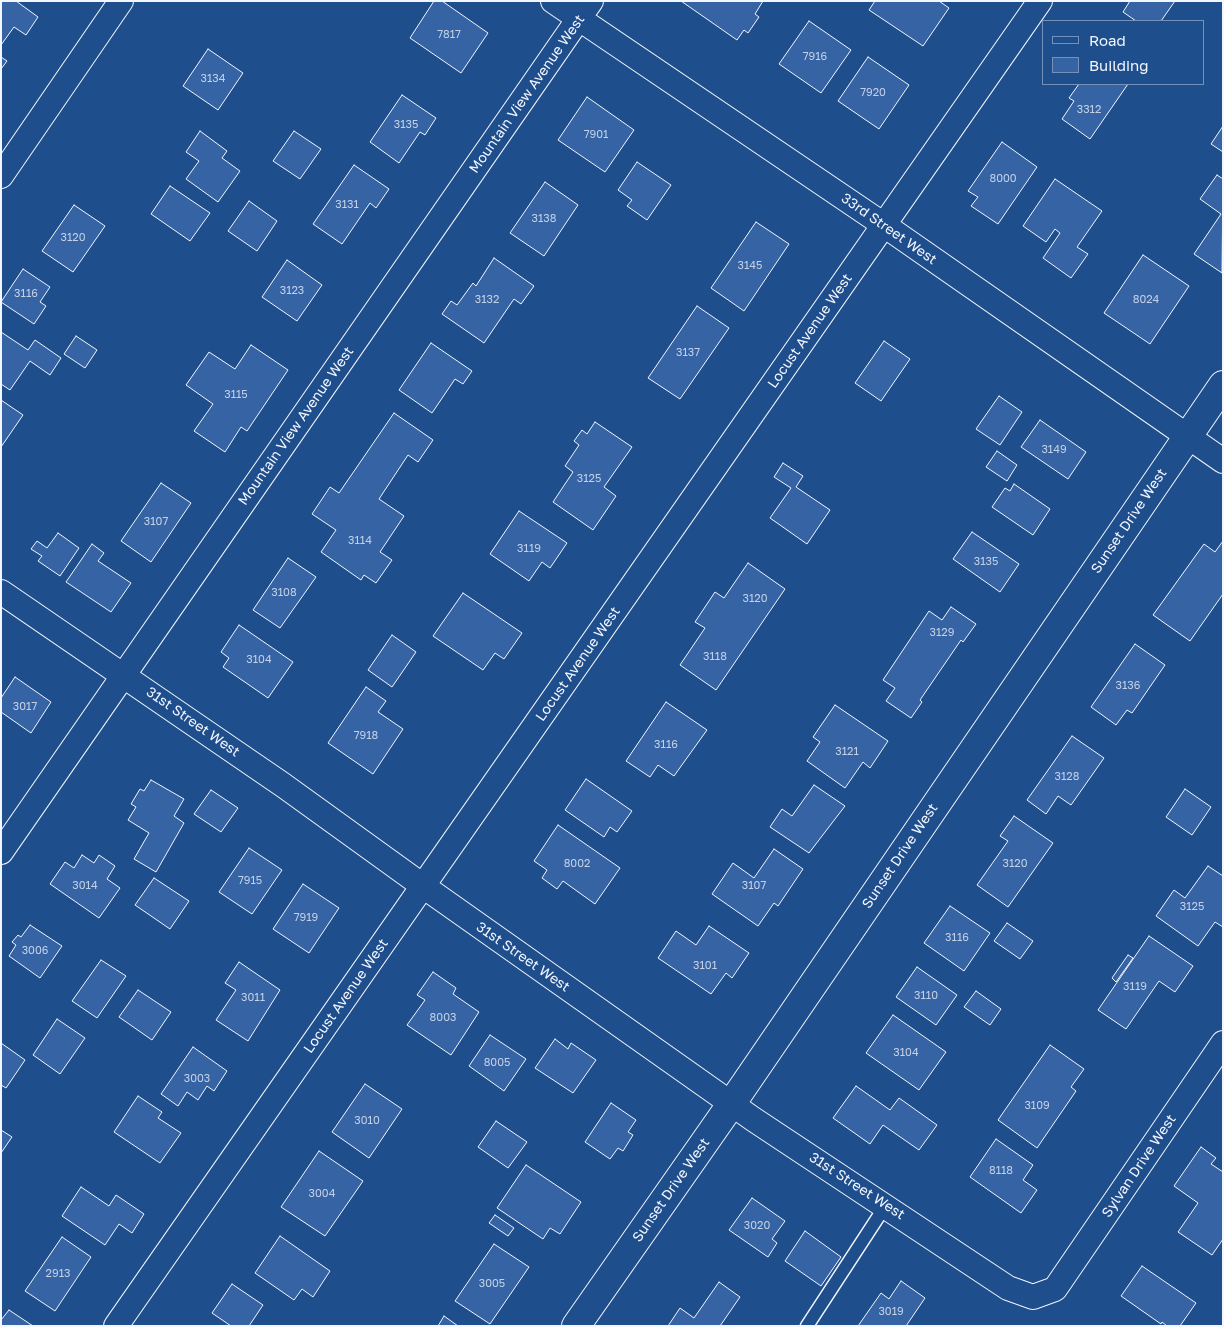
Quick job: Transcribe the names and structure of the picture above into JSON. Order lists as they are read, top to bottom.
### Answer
{
  "streets": {
    "street": [
      "Mountain View Avenue West",
      "33rd Street West",
      "Locust Avenue West",
      "Sunset Drive West",
      "31st Street West",
      "Sylvan Drive West"
    ]
  },
  "crossings": [
    ["Mountain View Avenue West", "33rd Street West"],
    ["Mountain View Avenue West", "31st Street West"],
    ["33rd Street West", "Locust Avenue West"],
    ["33rd Street West", "Sunset Drive West"],
    ["Locust Avenue West", "31st Street West"],
    ["Sunset Drive West", "31st Street West"],
    ["31st Street West", "Sylvan Drive West"]
  ],
  "house_numbers": [
    "7817",
    "7916",
    "3134",
    "7920",
    "3312",
    "3135",
    "7901",
    "8000",
    "3131",
    "3138",
    "3120",
    "3145",
    "3123",
    "3116",
    "3132",
    "8024",
    "3137",
    "3115",
    "3149",
    "3125",
    "3107",
    "3114",
    "3119",
    "3135",
    "3108",
    "3120",
    "3129",
    "3118",
    "3104",
    "3136",
    "3017",
    "7918",
    "3116",
    "3121",
    "3128",
    "8002",
    "3120",
    "7915",
    "3014",
    "3107",
    "3125",
    "7919",
    "3116",
    "3006",
    "3101",
    "3119",
    "3110",
    "3011",
    "8003",
    "3104",
    "8005",
    "3003",
    "3109",
    "3010",
    "8118",
    "3004",
    "3020",
    "2913",
    "3005",
    "3019"
  ],
  "legend": ["Road", "Building"]
}
